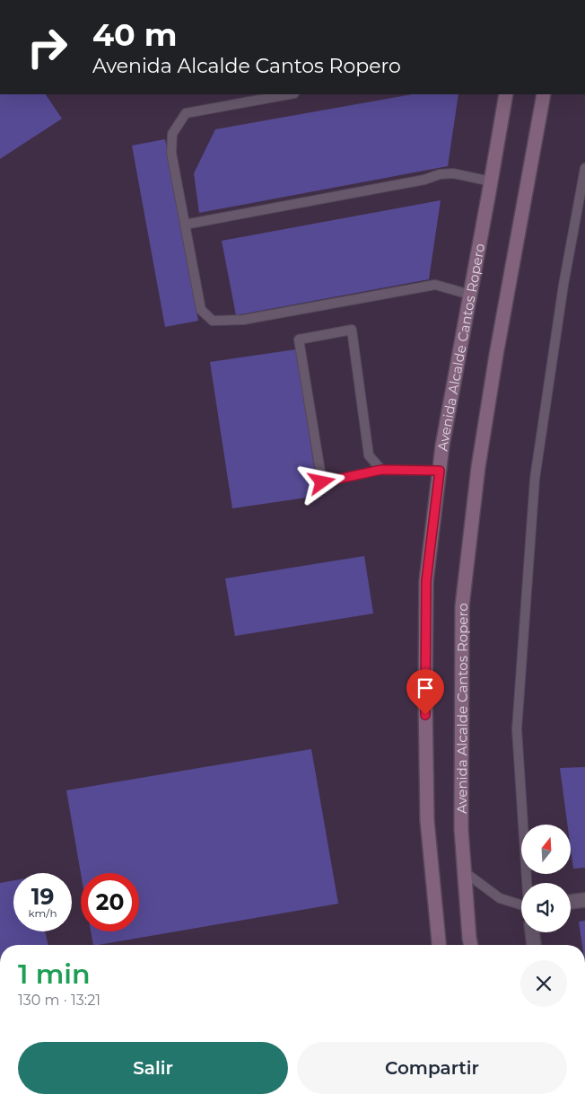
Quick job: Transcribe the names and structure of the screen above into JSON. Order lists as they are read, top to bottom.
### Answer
{
  "streets": {
    "main road": ["Avenida Alcalde Cantos Ropero"]
  },
  "north": "top",
  "page": {
    "turn": ["40 m", "Avenida Alcalde Cantos Ropero"],
    "speed": "19 km/h",
    "limit": "20",
    "heading": ["1 min", "130 m · 13:21"],
    "buttons": ["Salir", "Compartir"]
  }
}
